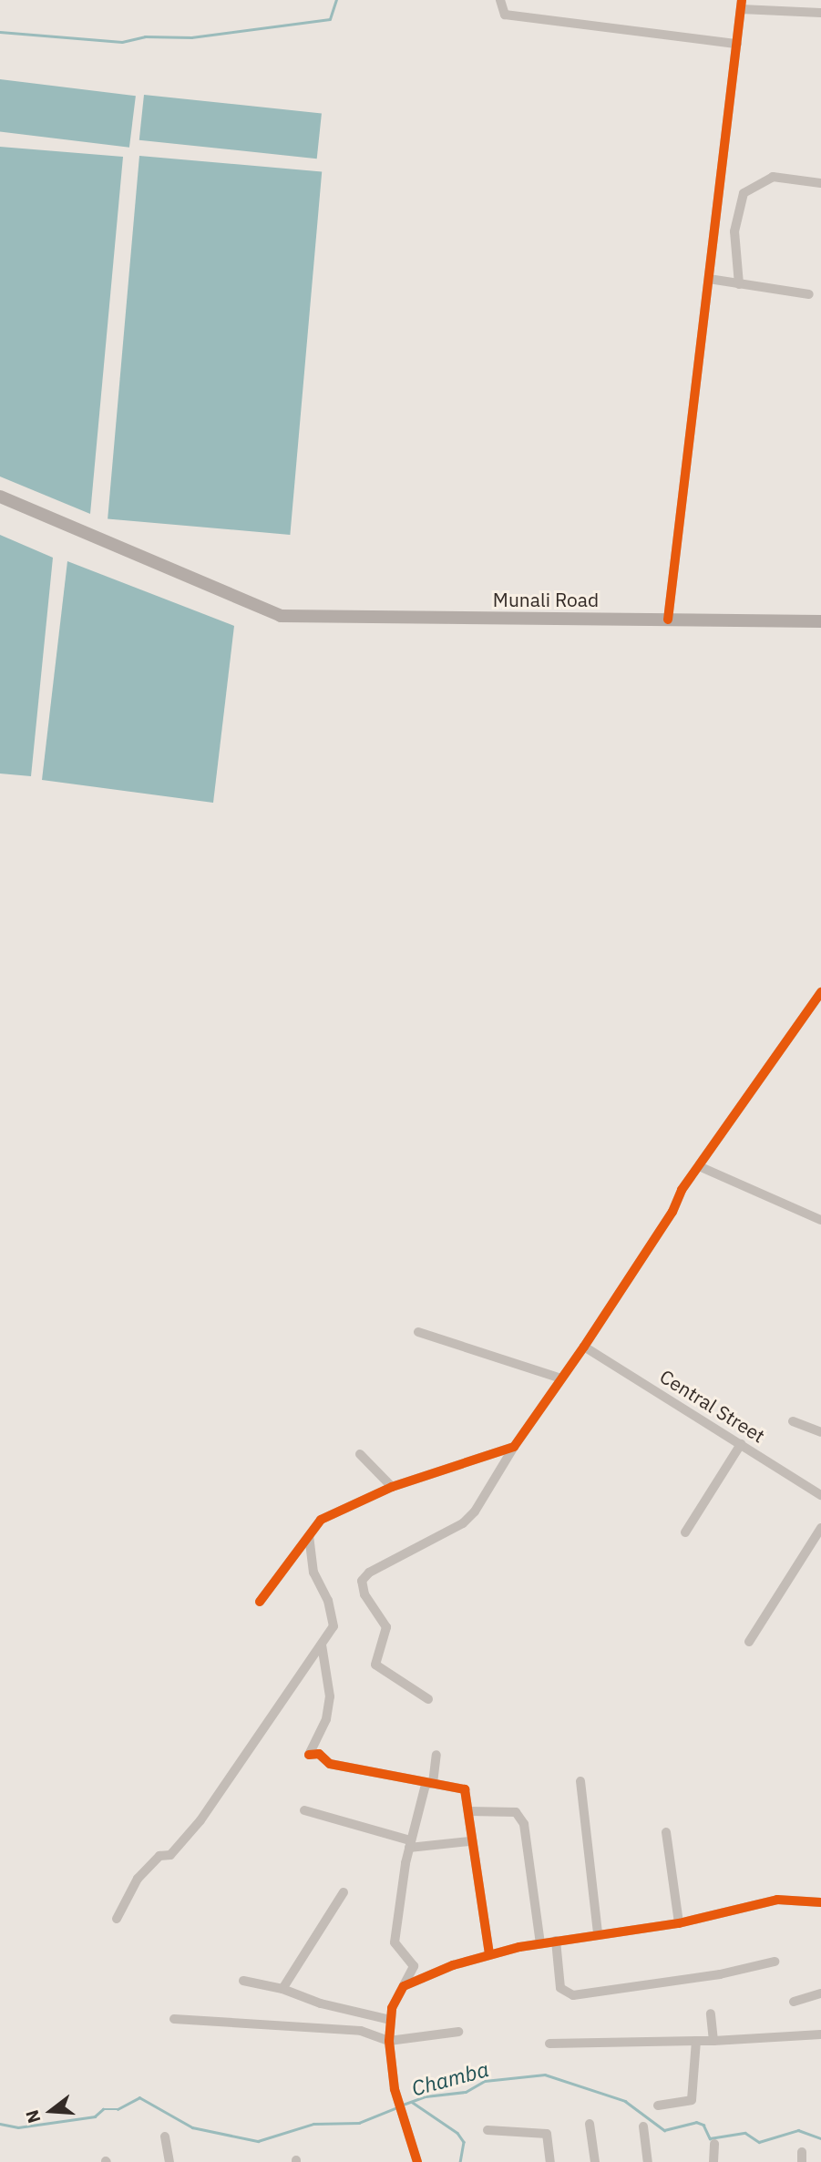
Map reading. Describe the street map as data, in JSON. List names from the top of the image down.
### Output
{
  "streets": {
    "main road": ["Munali Road"],
    "street": ["Central Street"]
  },
  "water": ["Chamba"],
  "north": "left"
}
